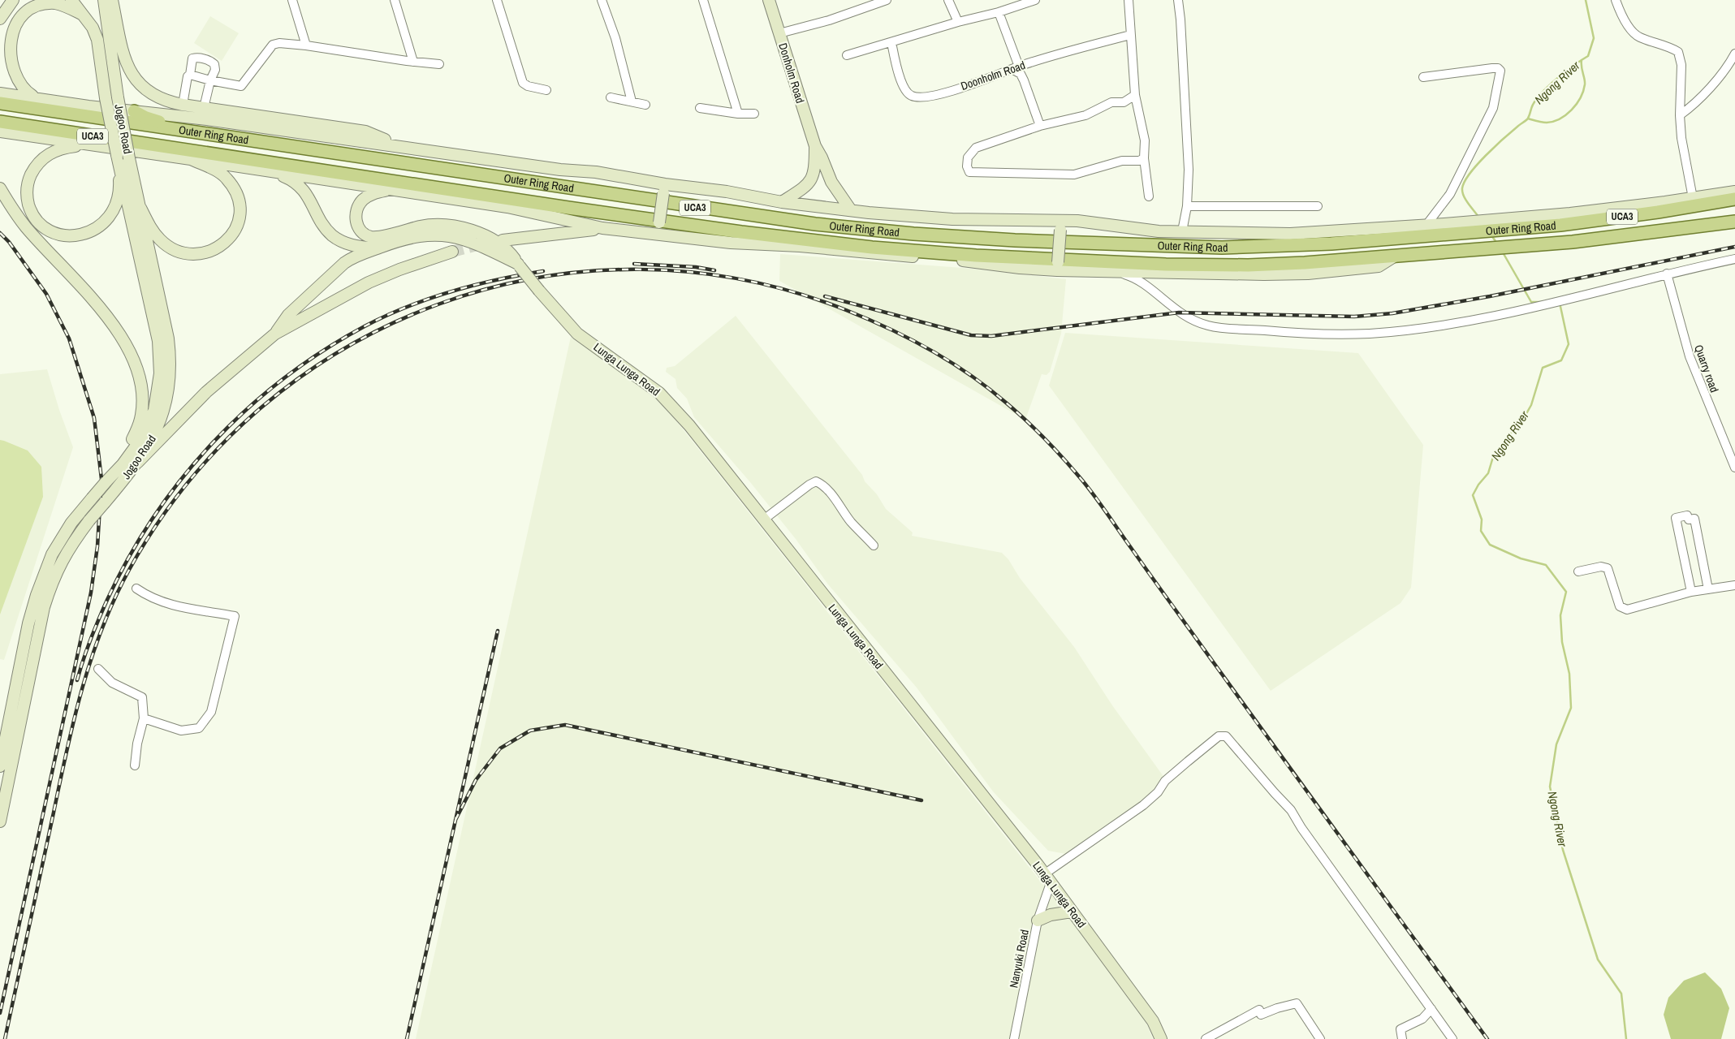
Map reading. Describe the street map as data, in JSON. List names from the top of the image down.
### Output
{
  "streets": {
    "main road": [
      "Donholm Road",
      "Jogoo Road",
      "Outer Ring Road",
      "UCA3",
      "Lunga Lunga Road"
    ],
    "street": ["Doonholm Road", "Quarry road", "Nanyuki Road"]
  },
  "crossings": [
    ["Outer Ring Road", "UCA3"],
    ["Outer Ring Road", "Lunga Lunga Road"],
    ["Lunga Lunga Road", "Nanyuki Road"]
  ],
  "water": ["Ngong River"]
}
